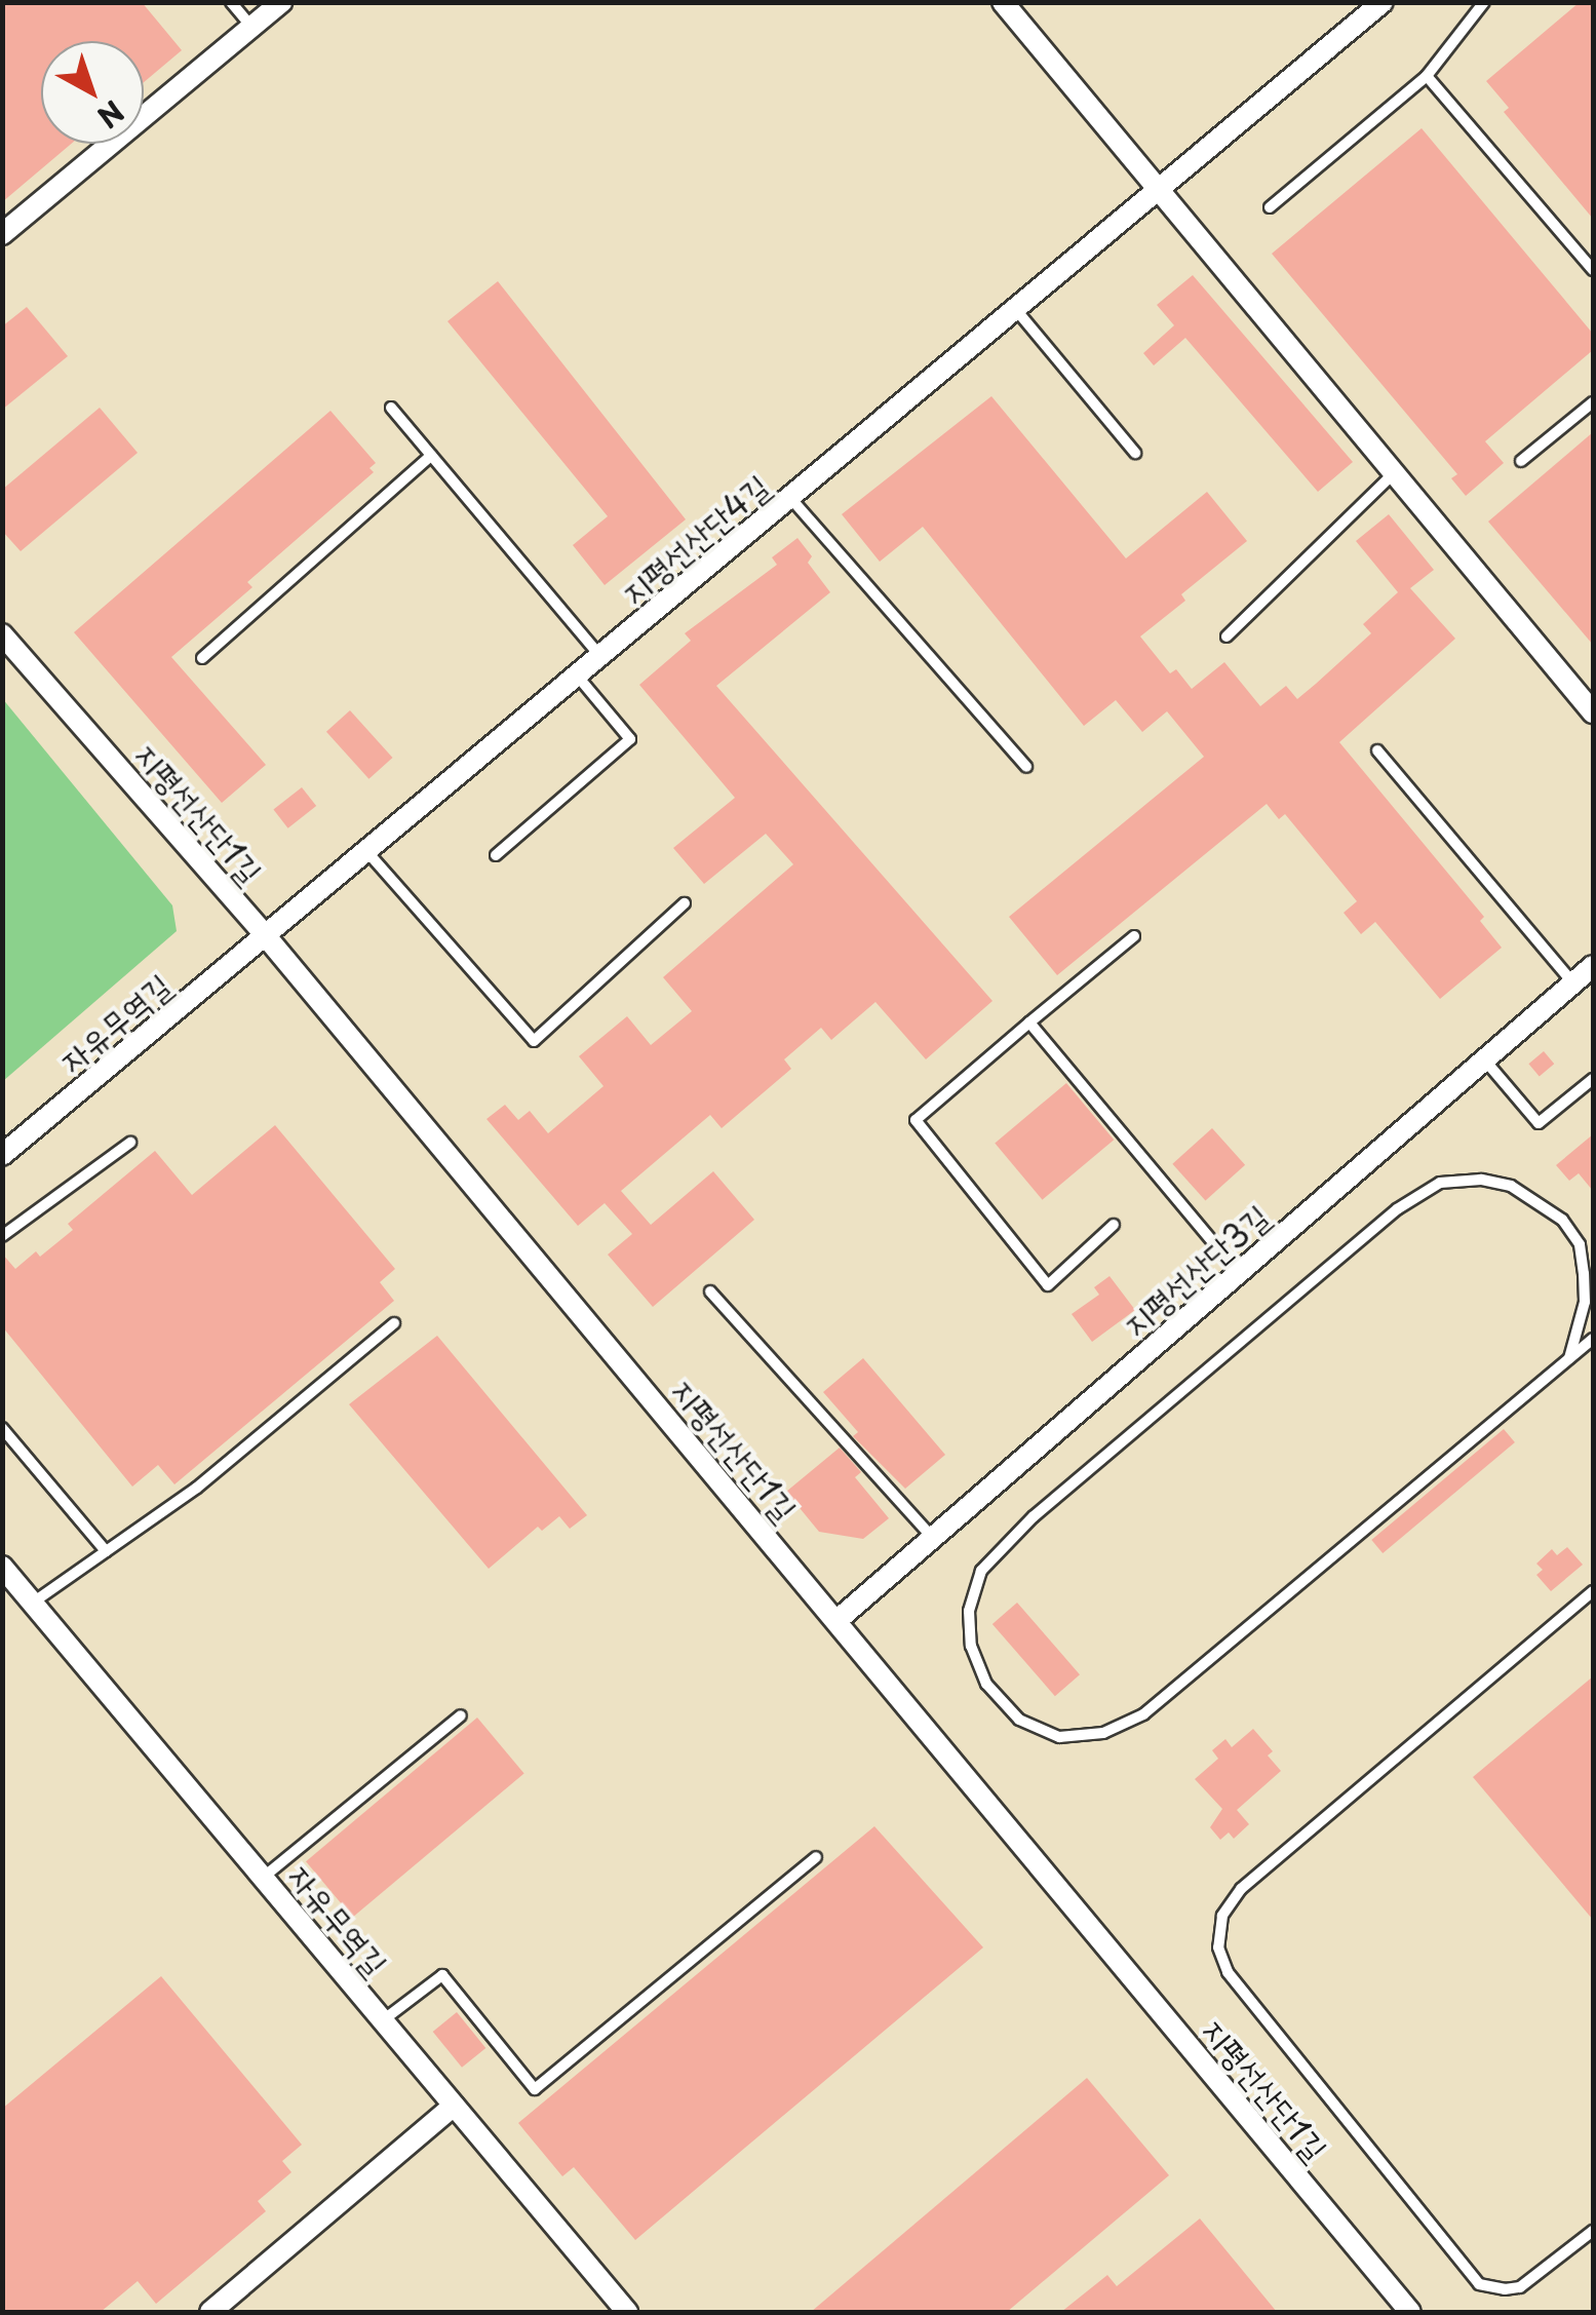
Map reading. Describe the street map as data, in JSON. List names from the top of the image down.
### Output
{
  "streets": {
    "street": [
      "지평선산단4길",
      "지평선산단1길",
      "자유무역길",
      "지평선산단3길"
    ]
  },
  "crossings": [
    ["지평선산단4길", "지평선산단1길"],
    ["지평선산단4길", "자유무역길"],
    ["지평선산단1길", "자유무역길"],
    ["지평선산단1길", "지평선산단3길"]
  ],
  "north": "bottom right"
}
